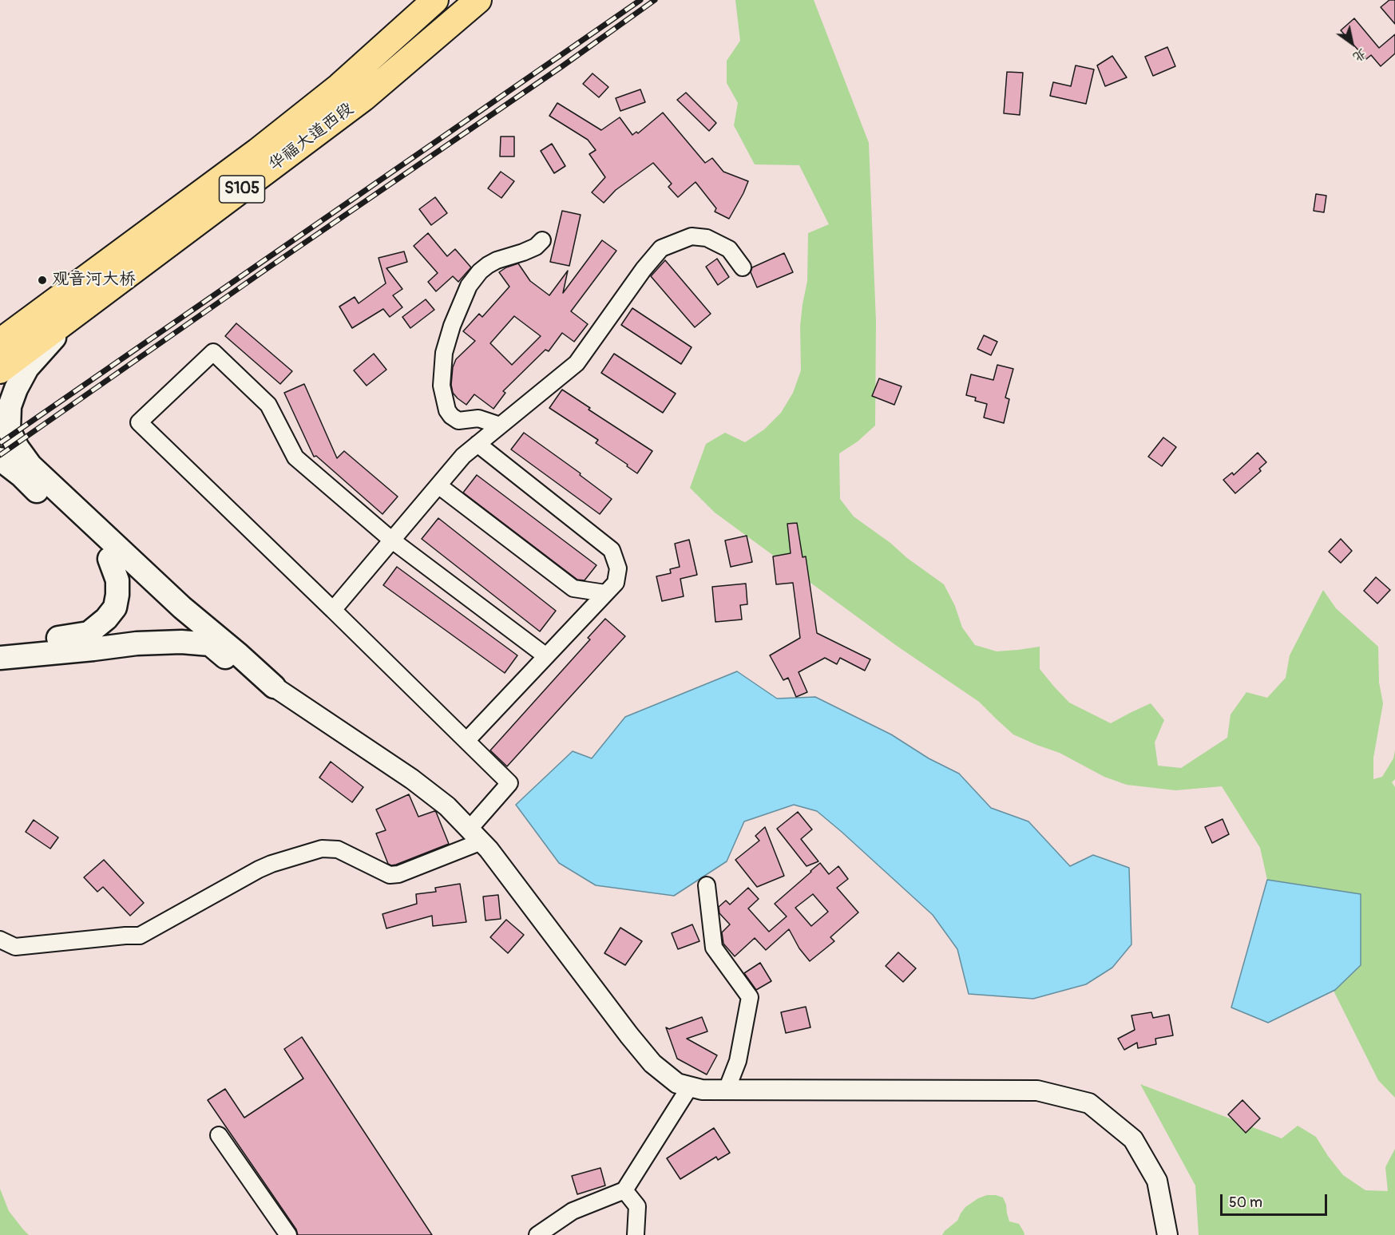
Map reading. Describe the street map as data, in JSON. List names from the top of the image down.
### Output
{
  "streets": {
    "main road": ["华福大道西段", "S105"]
  },
  "places": ["观音河大桥"],
  "scale_bar": "50 m",
  "north": "bottom right"
}
